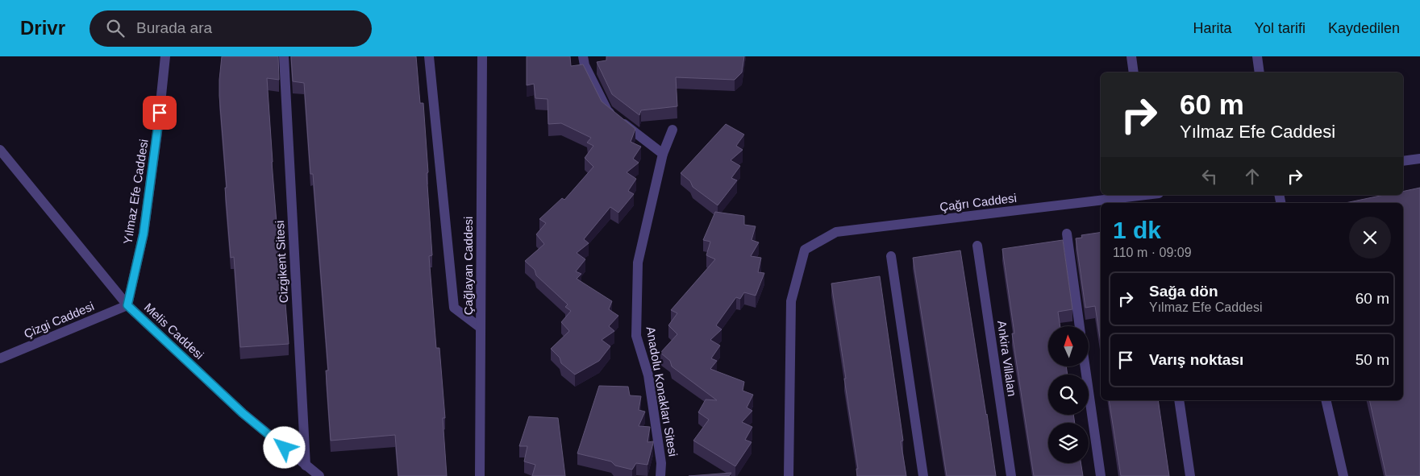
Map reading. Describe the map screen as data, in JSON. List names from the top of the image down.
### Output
{
  "streets": {
    "street": [
      "Yılmaz Efe Caddesi",
      "Çağrı Caddesi",
      "Cizgikent Sitesi",
      "Çağlayan Caddesi",
      "Çizgi Caddesi",
      "Melis Caddesi",
      "Ankira Villalan",
      "Anadolu Konakları Sitesi"
    ]
  },
  "crossings": [
    ["Yılmaz Efe Caddesi", "Çizgi Caddesi"],
    ["Yılmaz Efe Caddesi", "Melis Caddesi"],
    ["Cizgikent Sitesi", "Melis Caddesi"],
    ["Çizgi Caddesi", "Melis Caddesi"]
  ],
  "north": "top",
  "page": {
    "header": "Drivr",
    "search": "Burada ara",
    "nav": ["Harita", "Yol tarifi", "Kaydedilen"],
    "turn": ["60 m", "Yılmaz Efe Caddesi"],
    "heading": ["1 dk", "110 m · 09:09"],
    "list": [
      {
        "name": "Sağa dön",
        "note": "Yılmaz Efe Caddesi",
        "value": "60 m"
      },
      {
        "name": "Varış noktası",
        "value": "50 m"
      }
    ]
  }
}
